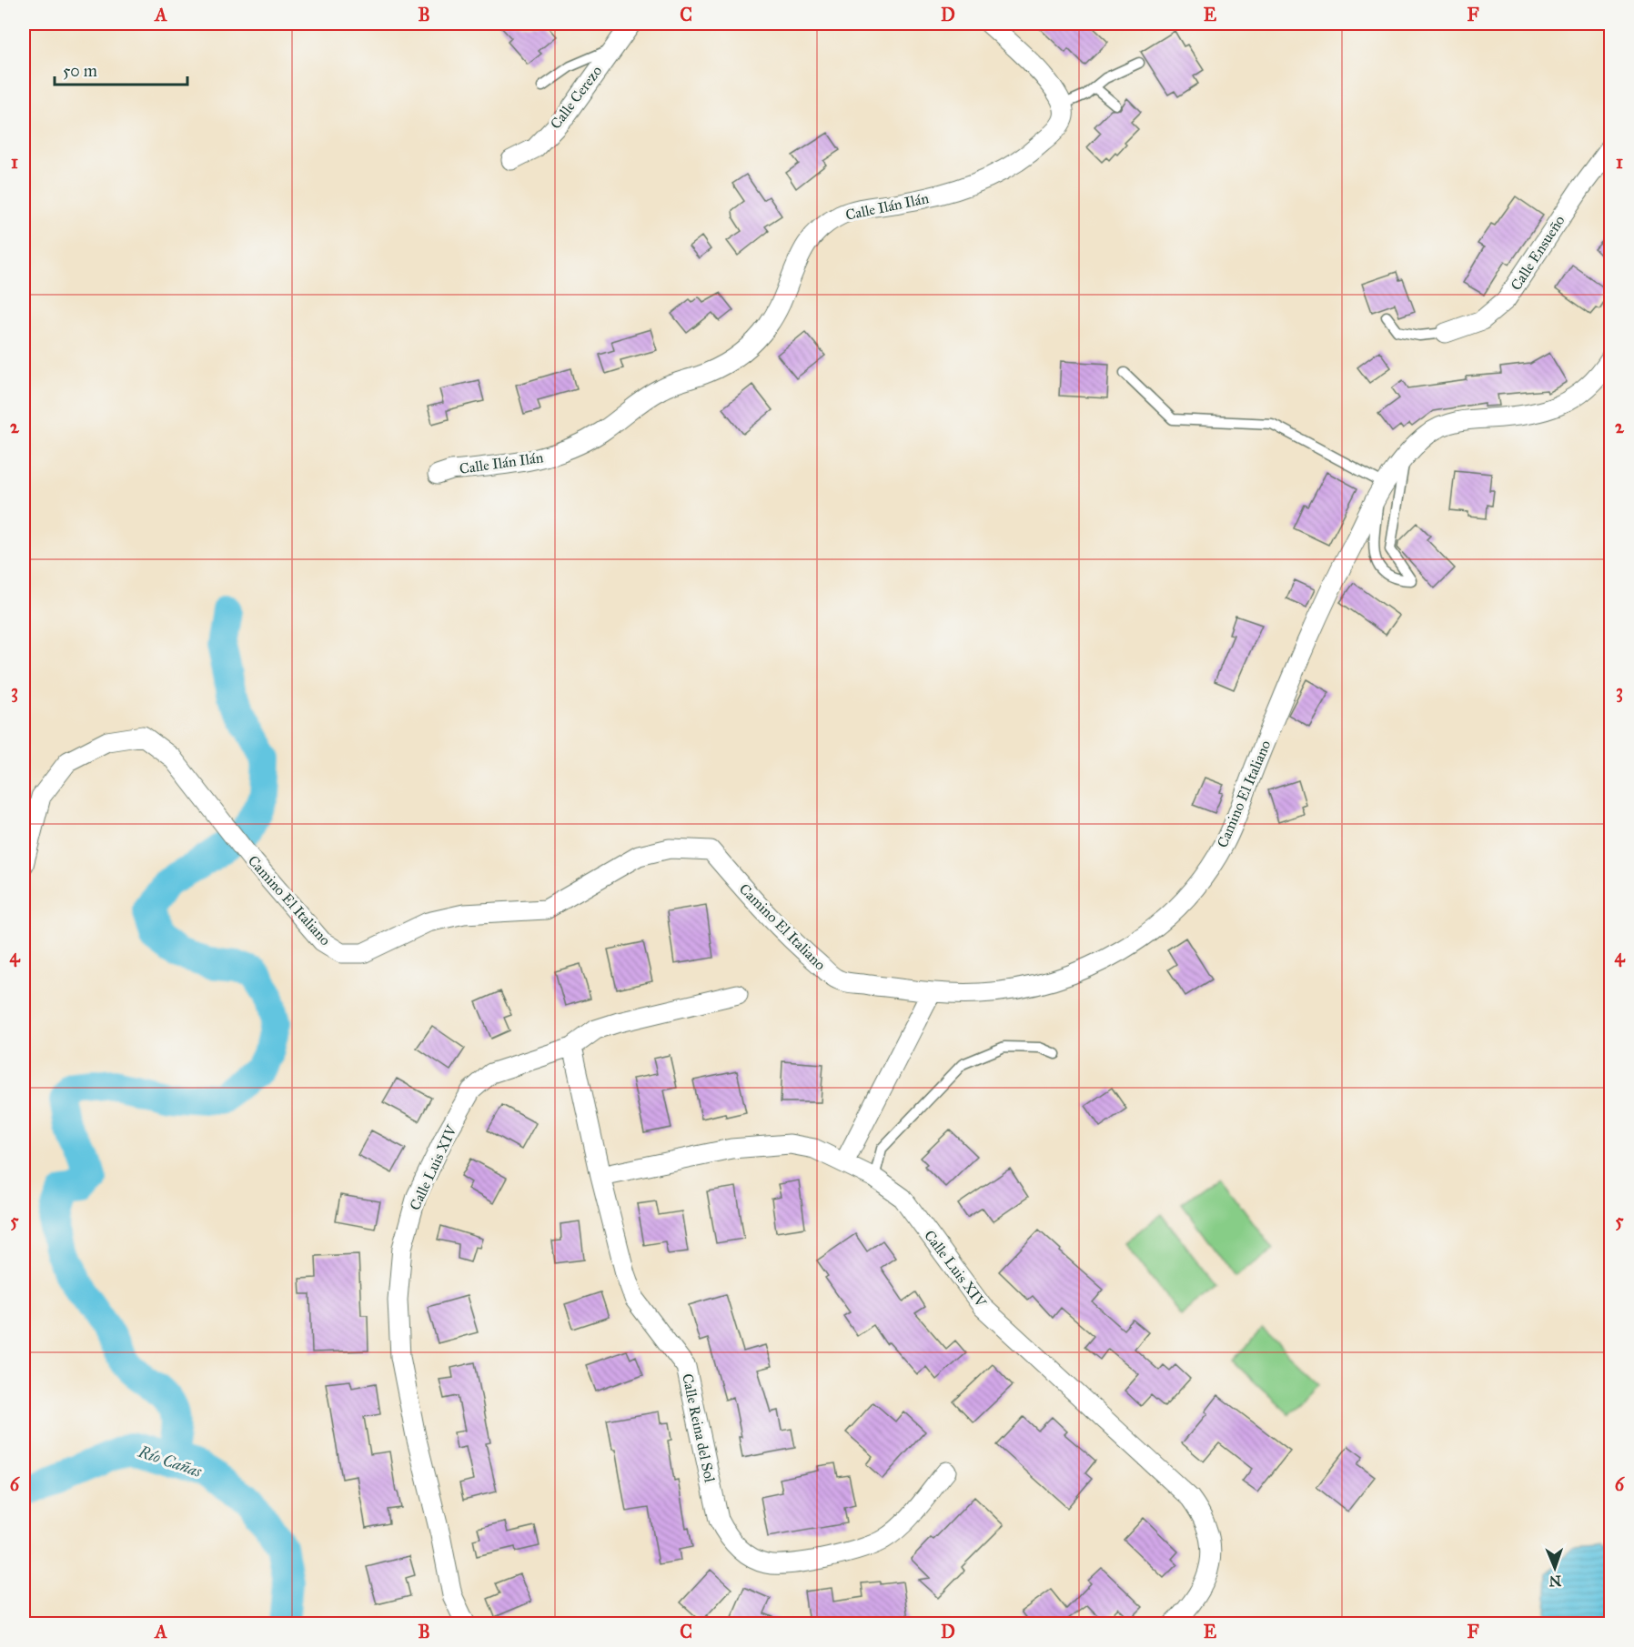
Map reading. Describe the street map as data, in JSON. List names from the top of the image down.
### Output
{
  "streets": {
    "street": [
      "Calle Cerezo",
      "Calle Ilán Ilán",
      "Calle Ensueño",
      "Camino El Italiano",
      "Calle Luis XIV",
      "Calle Reina del Sol"
    ]
  },
  "crossings": [
    ["Calle Luis XIV", "Calle Reina del Sol"]
  ],
  "water": ["Río Cañas"],
  "scale_bar": "50 m",
  "north": "bottom",
  "grid": {
    "columns": [
      "A",
      "B",
      "C",
      "D",
      "E",
      "F"
    ],
    "rows": [
      "1",
      "2",
      "3",
      "4",
      "5",
      "6"
    ]
  }
}
